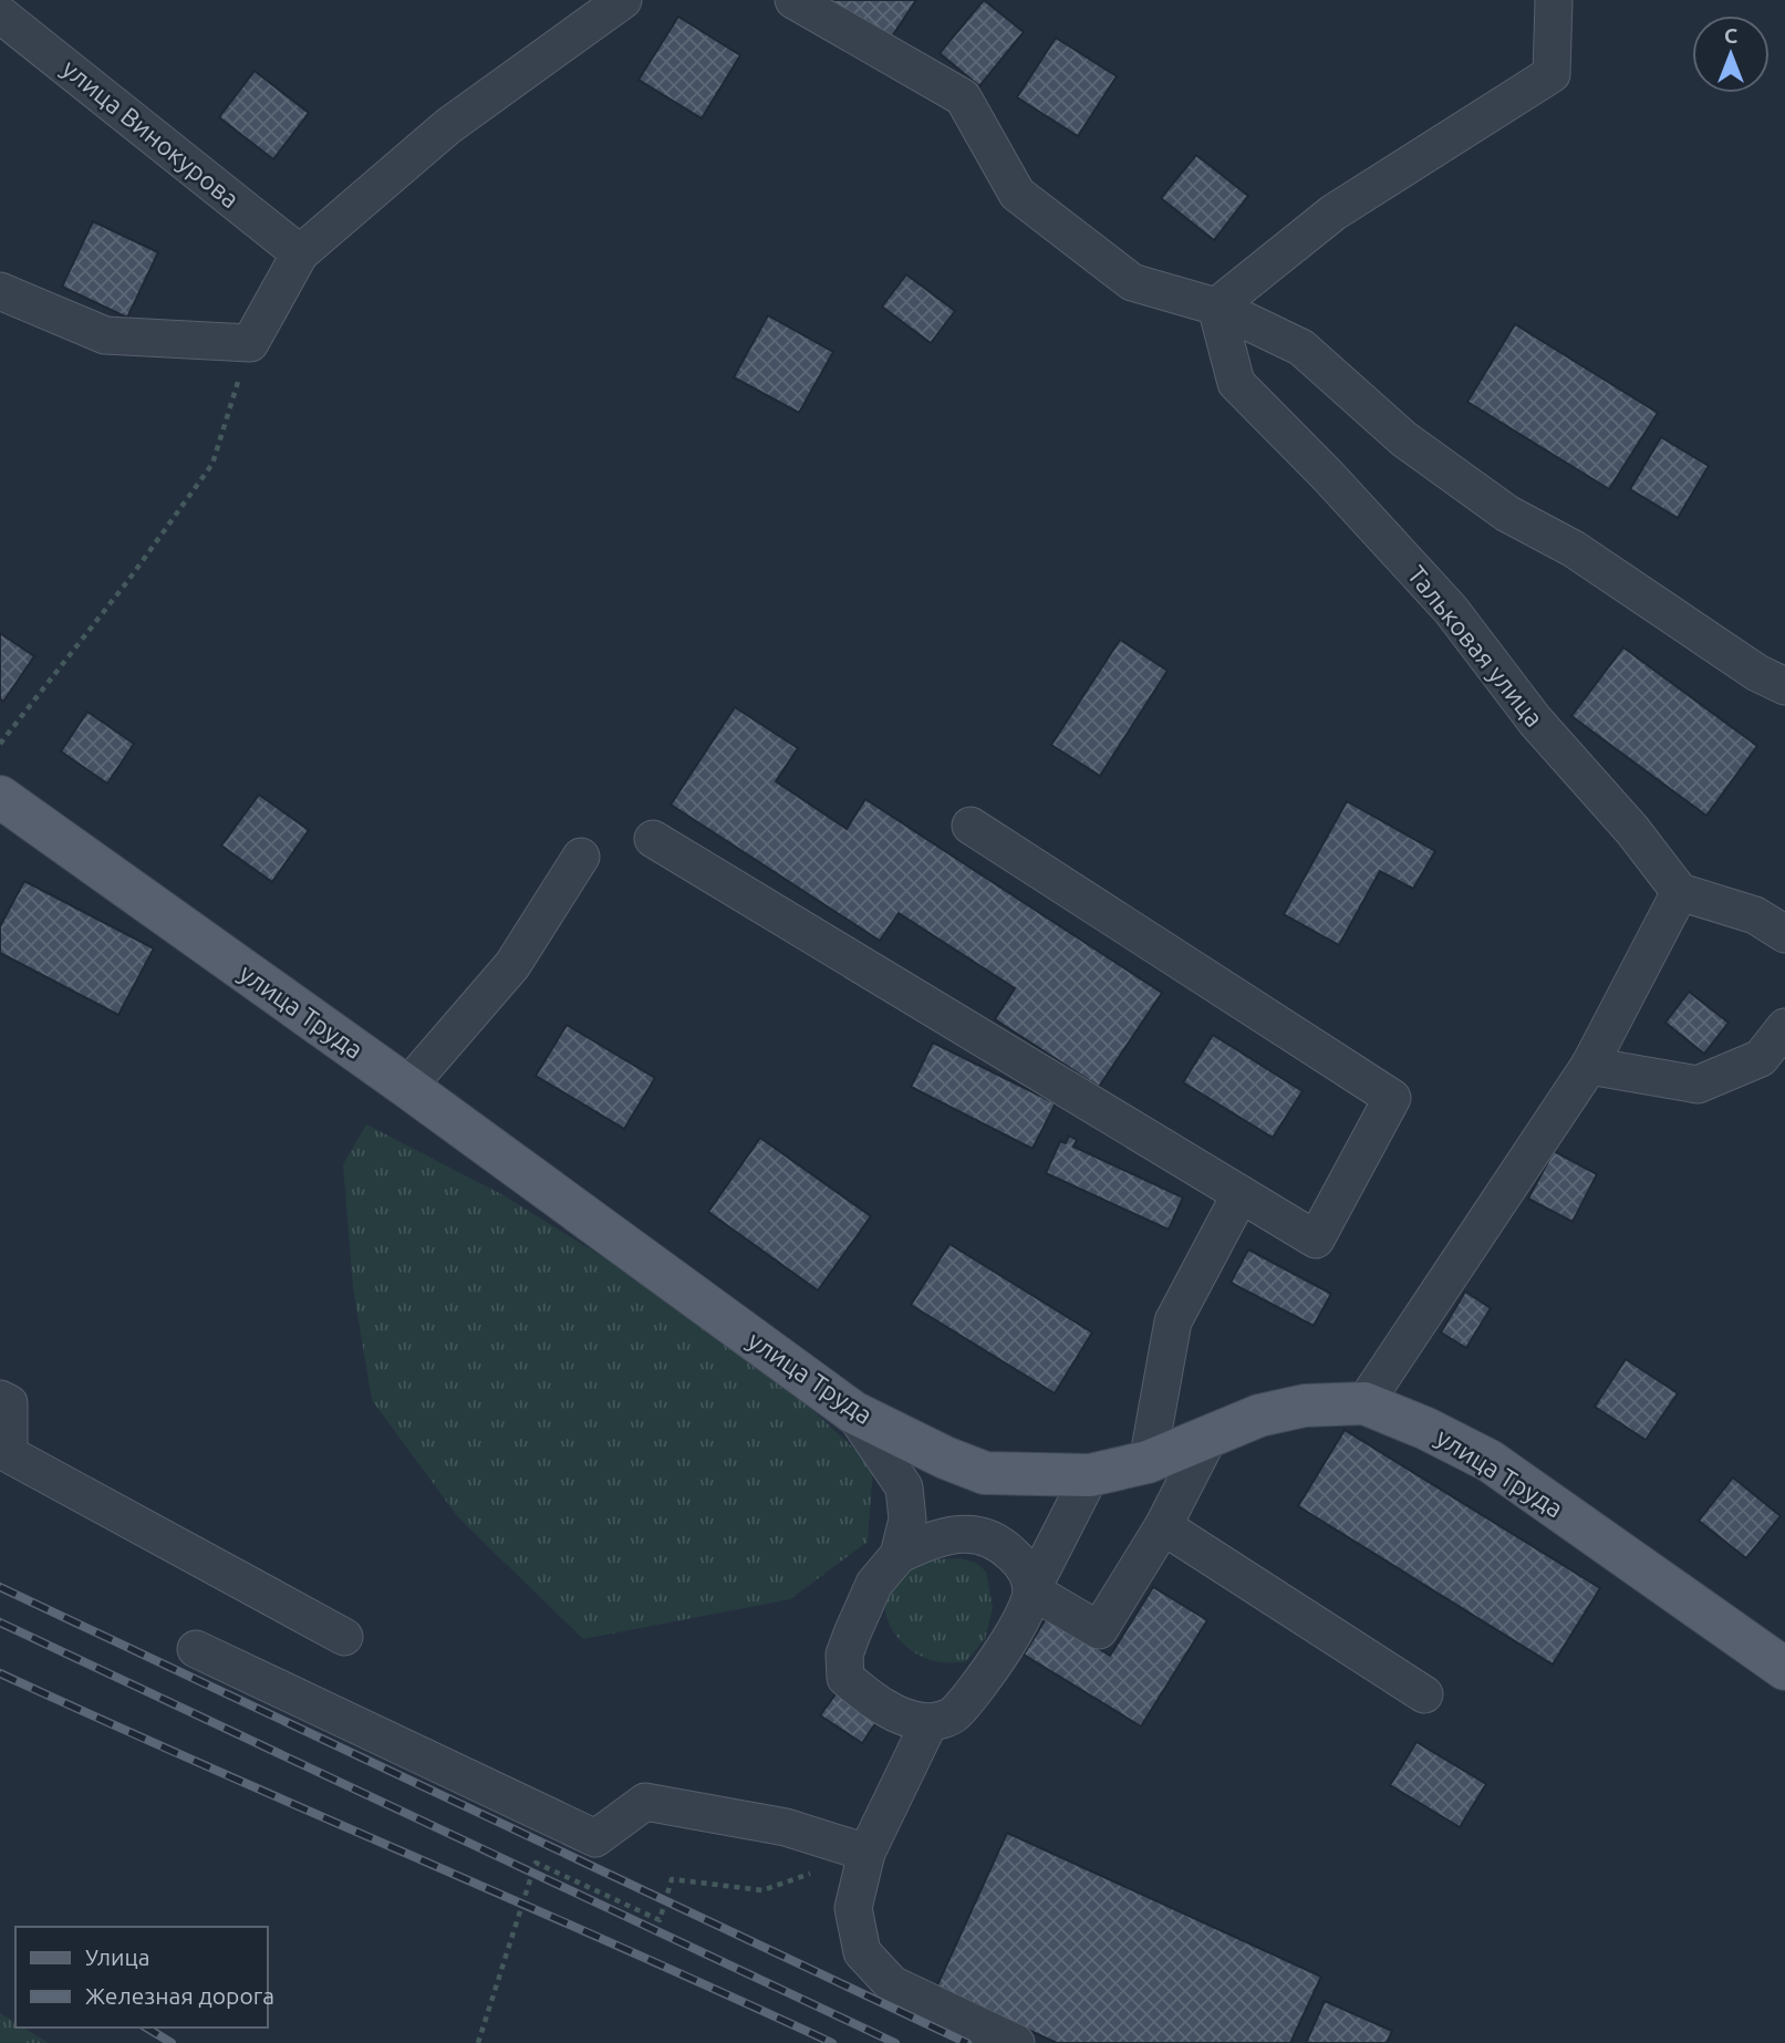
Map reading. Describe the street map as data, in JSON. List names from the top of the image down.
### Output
{
  "streets": {
    "main road": ["улица Труда"],
    "street": ["улица Винокурова", "Тальковая улица"]
  },
  "legend": ["Улица", "Железная дорога"],
  "north": "top"
}
